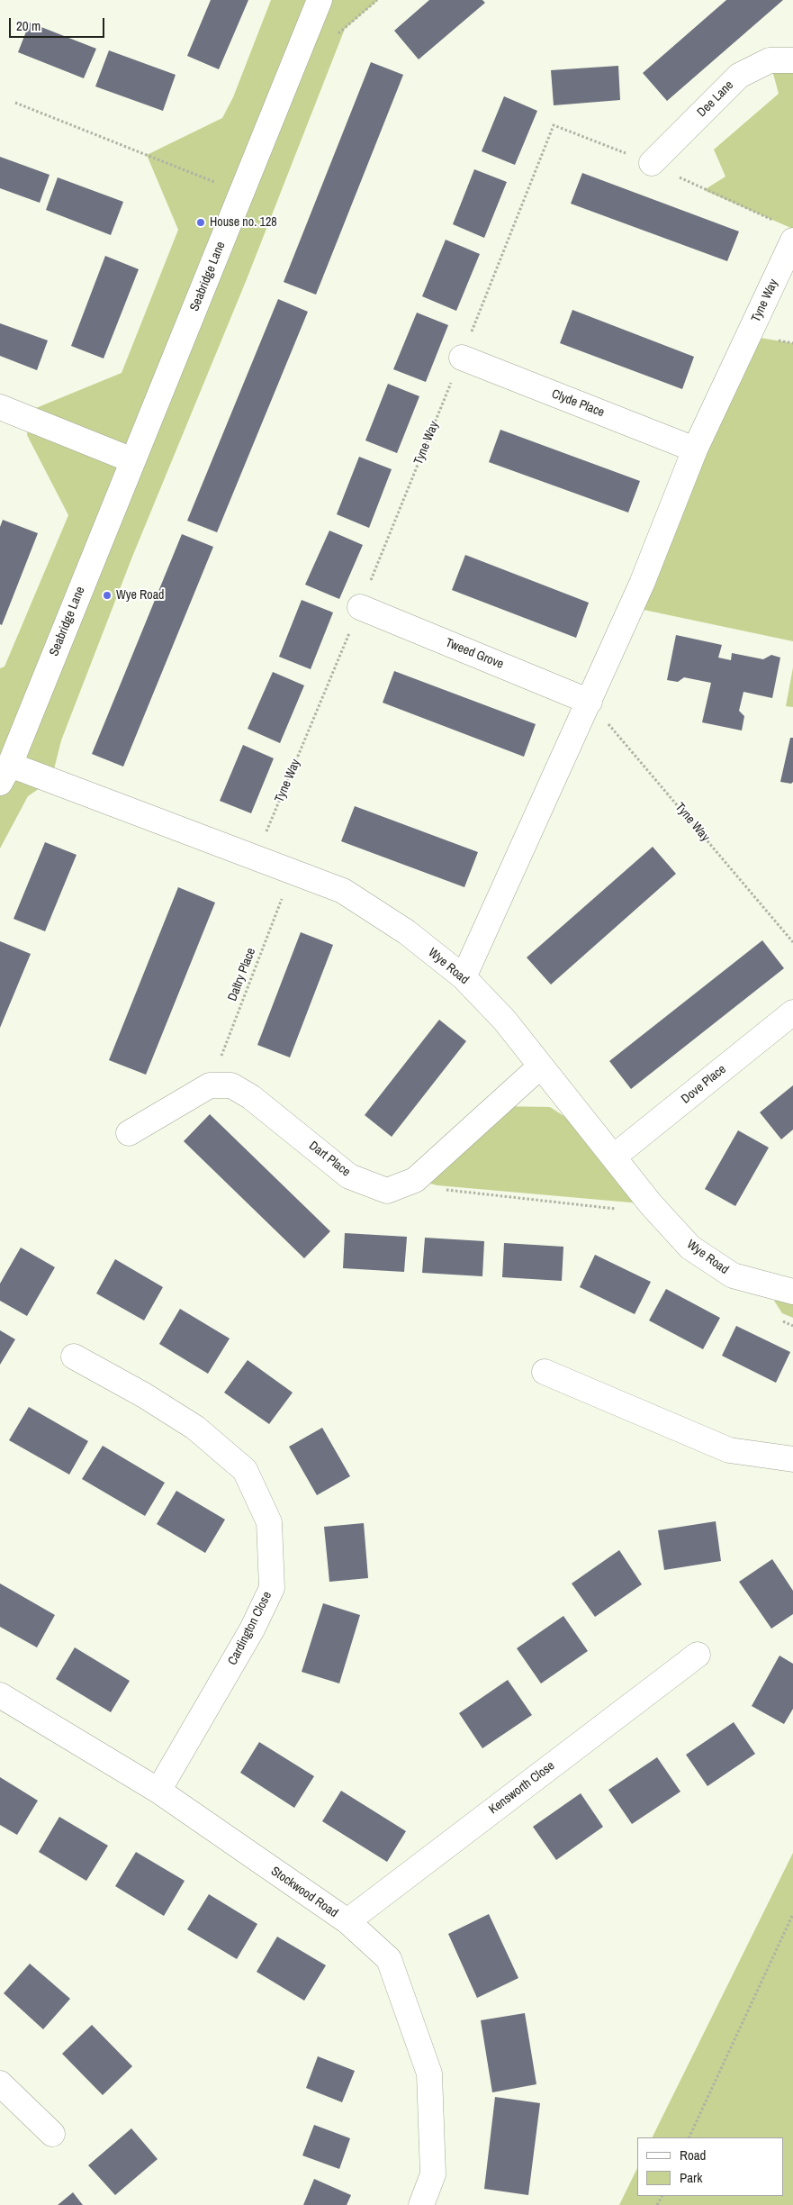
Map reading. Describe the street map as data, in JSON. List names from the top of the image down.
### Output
{
  "streets": {
    "street": [
      "Dee Lane",
      "Seabridge Lane",
      "Tyne Way",
      "Clyde Place",
      "Tweed Grove",
      "Wye Road",
      "Dove Place",
      "Dart Place",
      "Cardington Close",
      "Kensworth Close",
      "Stockwood Road"
    ],
    "path": ["Daltry Place"]
  },
  "crossings": [
    ["Dee Lane", "Tyne Way"],
    ["Seabridge Lane", "Wye Road"],
    ["Tyne Way", "Clyde Place"],
    ["Tyne Way", "Tweed Grove"],
    ["Tyne Way", "Wye Road"],
    ["Wye Road", "Daltry Place"],
    ["Wye Road", "Dove Place"],
    ["Wye Road", "Dart Place"],
    ["Daltry Place", "Dart Place"],
    ["Cardington Close", "Stockwood Road"],
    ["Kensworth Close", "Stockwood Road"]
  ],
  "places": ["House no. 128", "Wye Road"],
  "legend": ["Road", "Park"],
  "scale_bar": "20 m"
}
